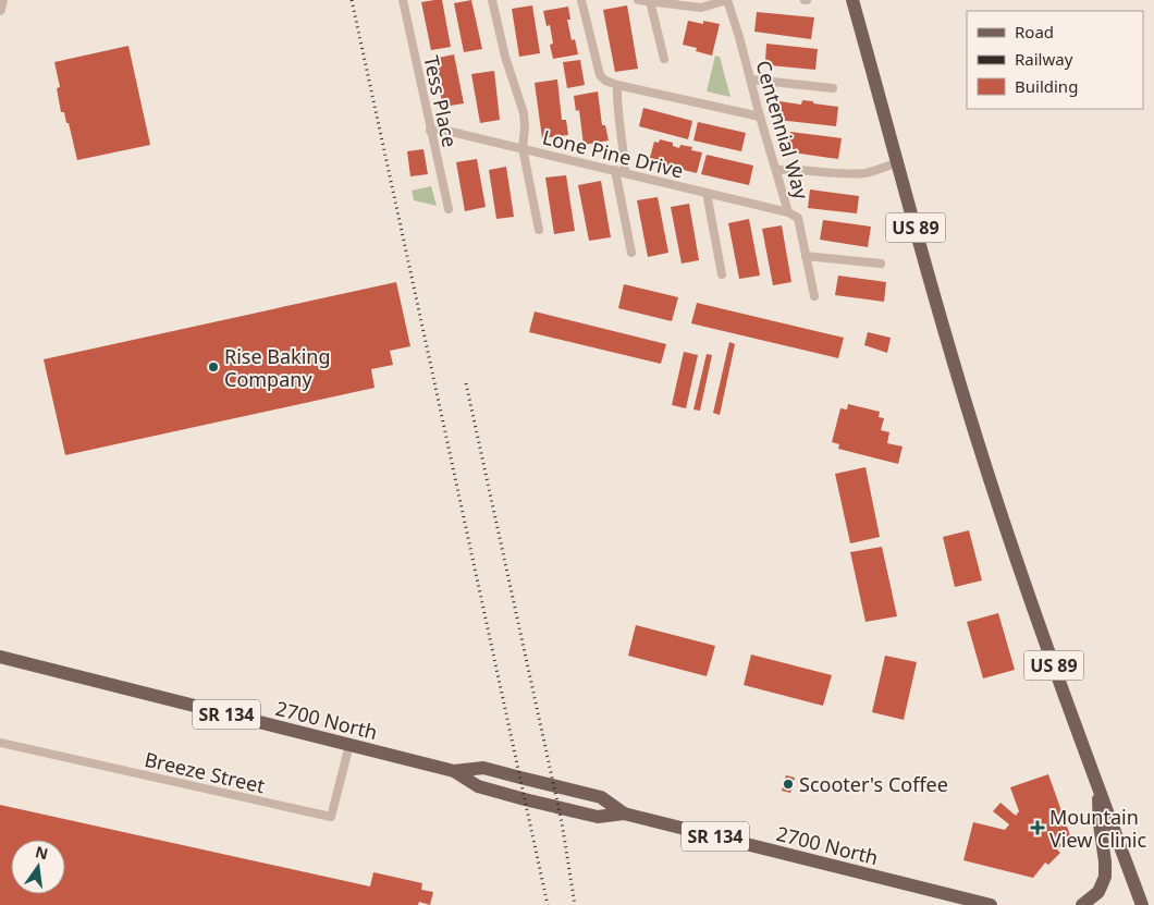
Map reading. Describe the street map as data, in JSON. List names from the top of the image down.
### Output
{
  "streets": {
    "main road": ["US 89", "SR 134", "2700 North"],
    "street": [
      "Tess Place",
      "Centennial Way",
      "Lone Pine Drive",
      "Breeze Street"
    ]
  },
  "crossings": [
    ["Tess Place", "Lone Pine Drive"],
    ["Centennial Way", "Lone Pine Drive"],
    ["2700 North", "Breeze Street"]
  ],
  "places": {
    "other": ["Rise Baking Company", "Scooter's Coffee"],
    "health": ["Mountain View Clinic"]
  },
  "legend": ["Road", "Railway", "Building"],
  "north": "top"
}
